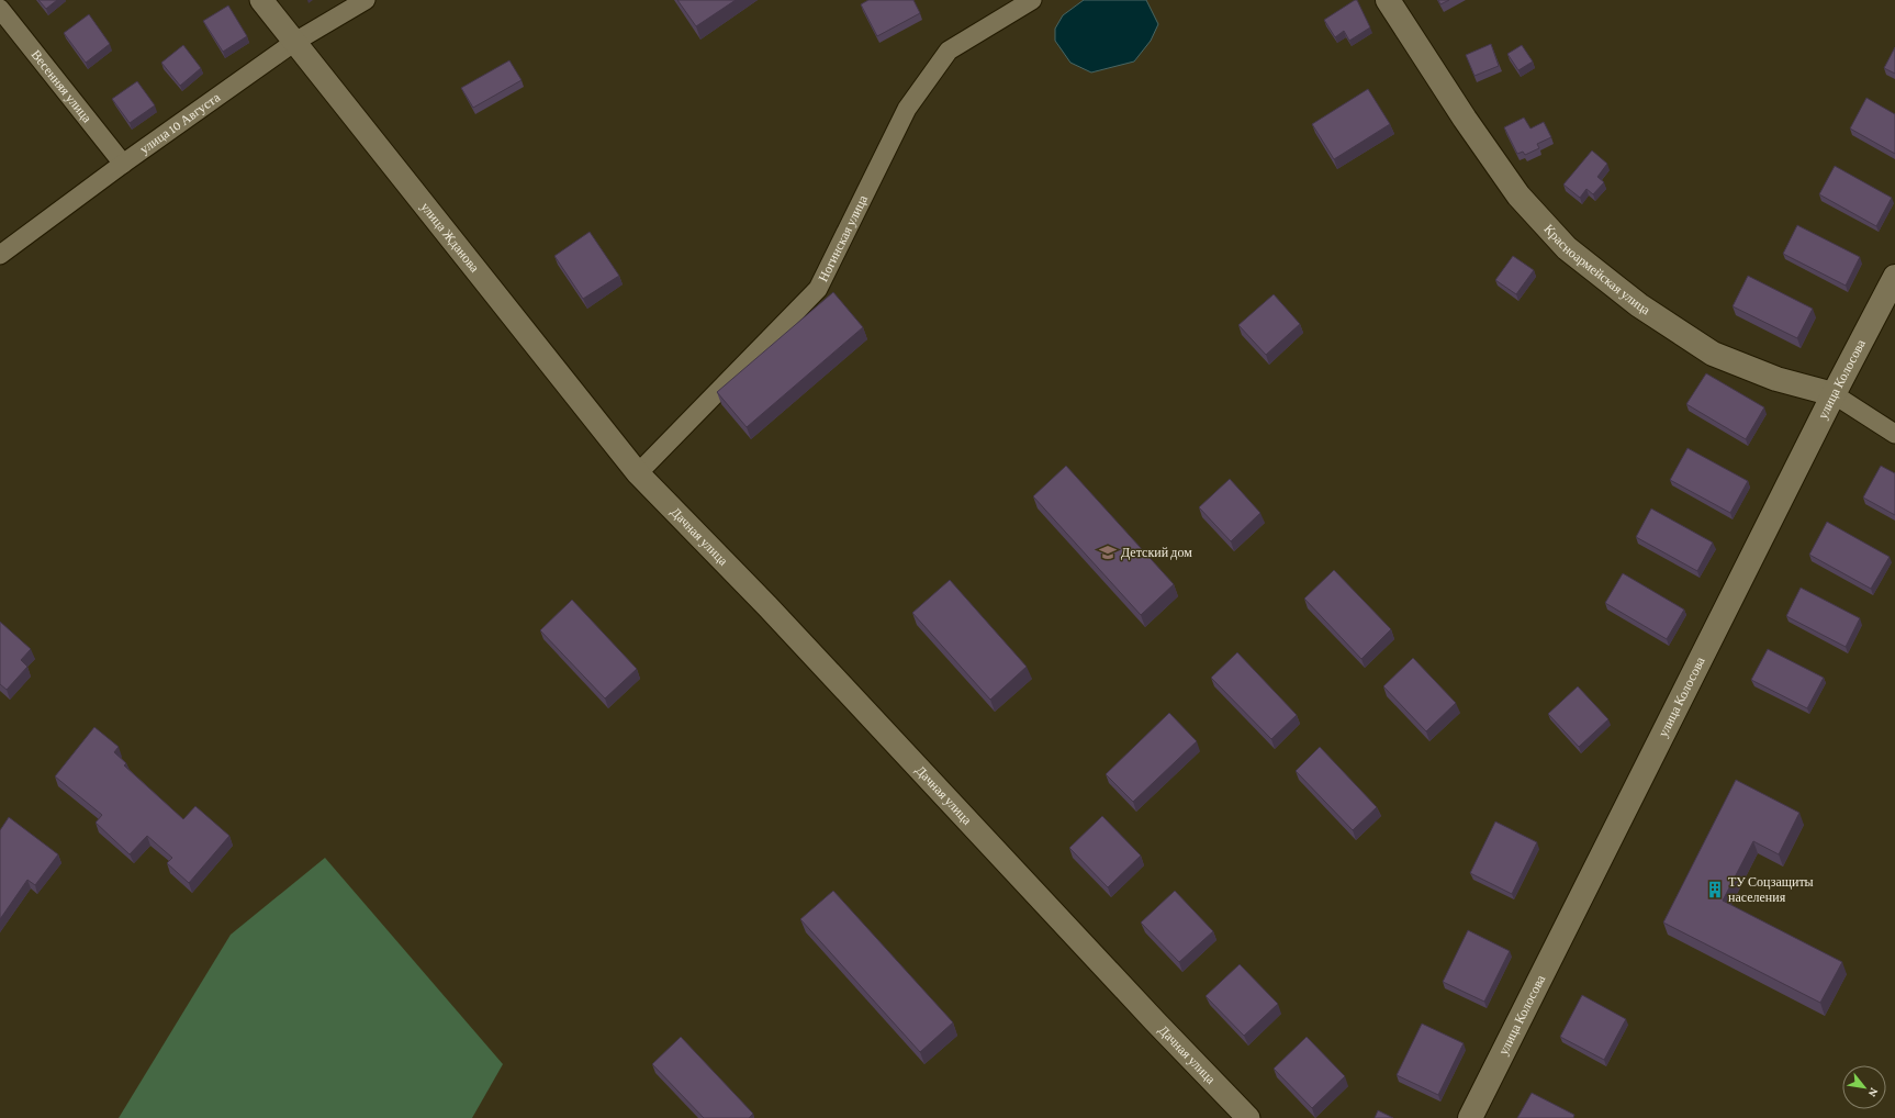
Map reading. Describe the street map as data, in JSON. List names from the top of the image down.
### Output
{
  "streets": {
    "main road": ["Красноармейская улица", "улица Колосова"],
    "street": [
      "Весенняя улица",
      "улица 10 Августа",
      "улица Жданова",
      "Ногинская улица",
      "Дачная улица"
    ]
  },
  "crossings": [
    ["Весенняя улица", "улица 10 Августа"],
    ["улица 10 Августа", "улица Жданова"],
    ["улица Жданова", "Ногинская улица"],
    ["улица Жданова", "Дачная улица"],
    ["Ногинская улица", "Дачная улица"],
    ["Красноармейская улица", "улица Колосова"]
  ],
  "places": {
    "school or university": ["Детский дом"],
    "building": ["ТУ Соцзащиты населения"]
  },
  "north": "bottom right"
}
